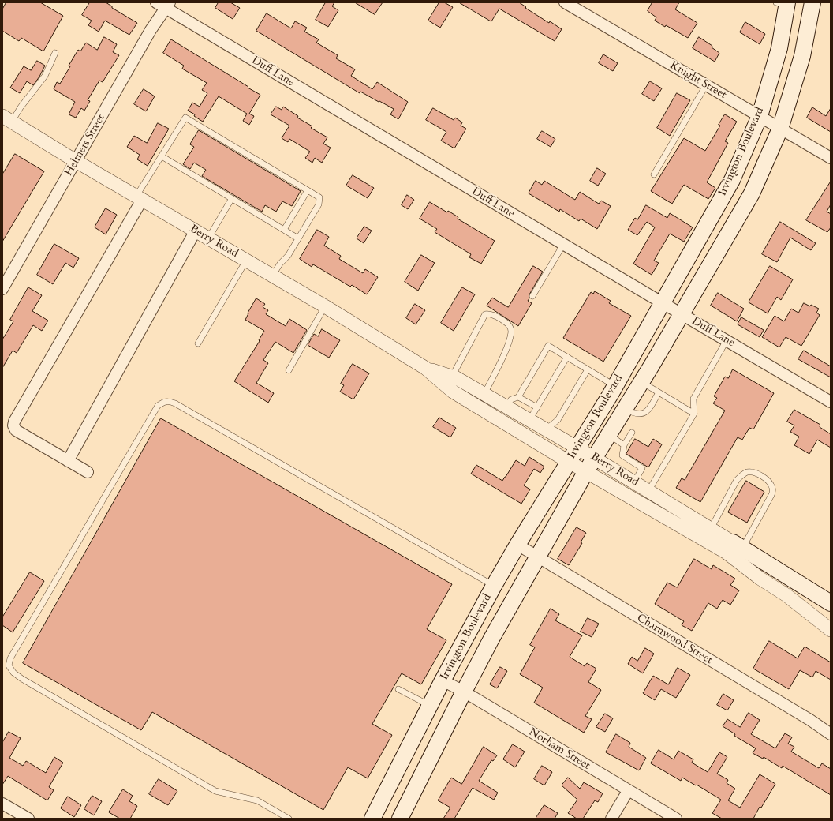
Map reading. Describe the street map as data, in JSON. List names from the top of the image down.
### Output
{
  "streets": {
    "main road": ["Irvington Boulevard"],
    "street": [
      "Duff Lane",
      "Knight Street",
      "Helmers Street",
      "Berry Road",
      "Charnwood Street",
      "Norham Street"
    ]
  },
  "crossings": [
    ["Duff Lane", "Helmers Street"],
    ["Duff Lane", "Irvington Boulevard"],
    ["Knight Street", "Irvington Boulevard"],
    ["Helmers Street", "Berry Road"],
    ["Irvington Boulevard", "Berry Road"],
    ["Irvington Boulevard", "Charnwood Street"],
    ["Irvington Boulevard", "Norham Street"]
  ]
}
